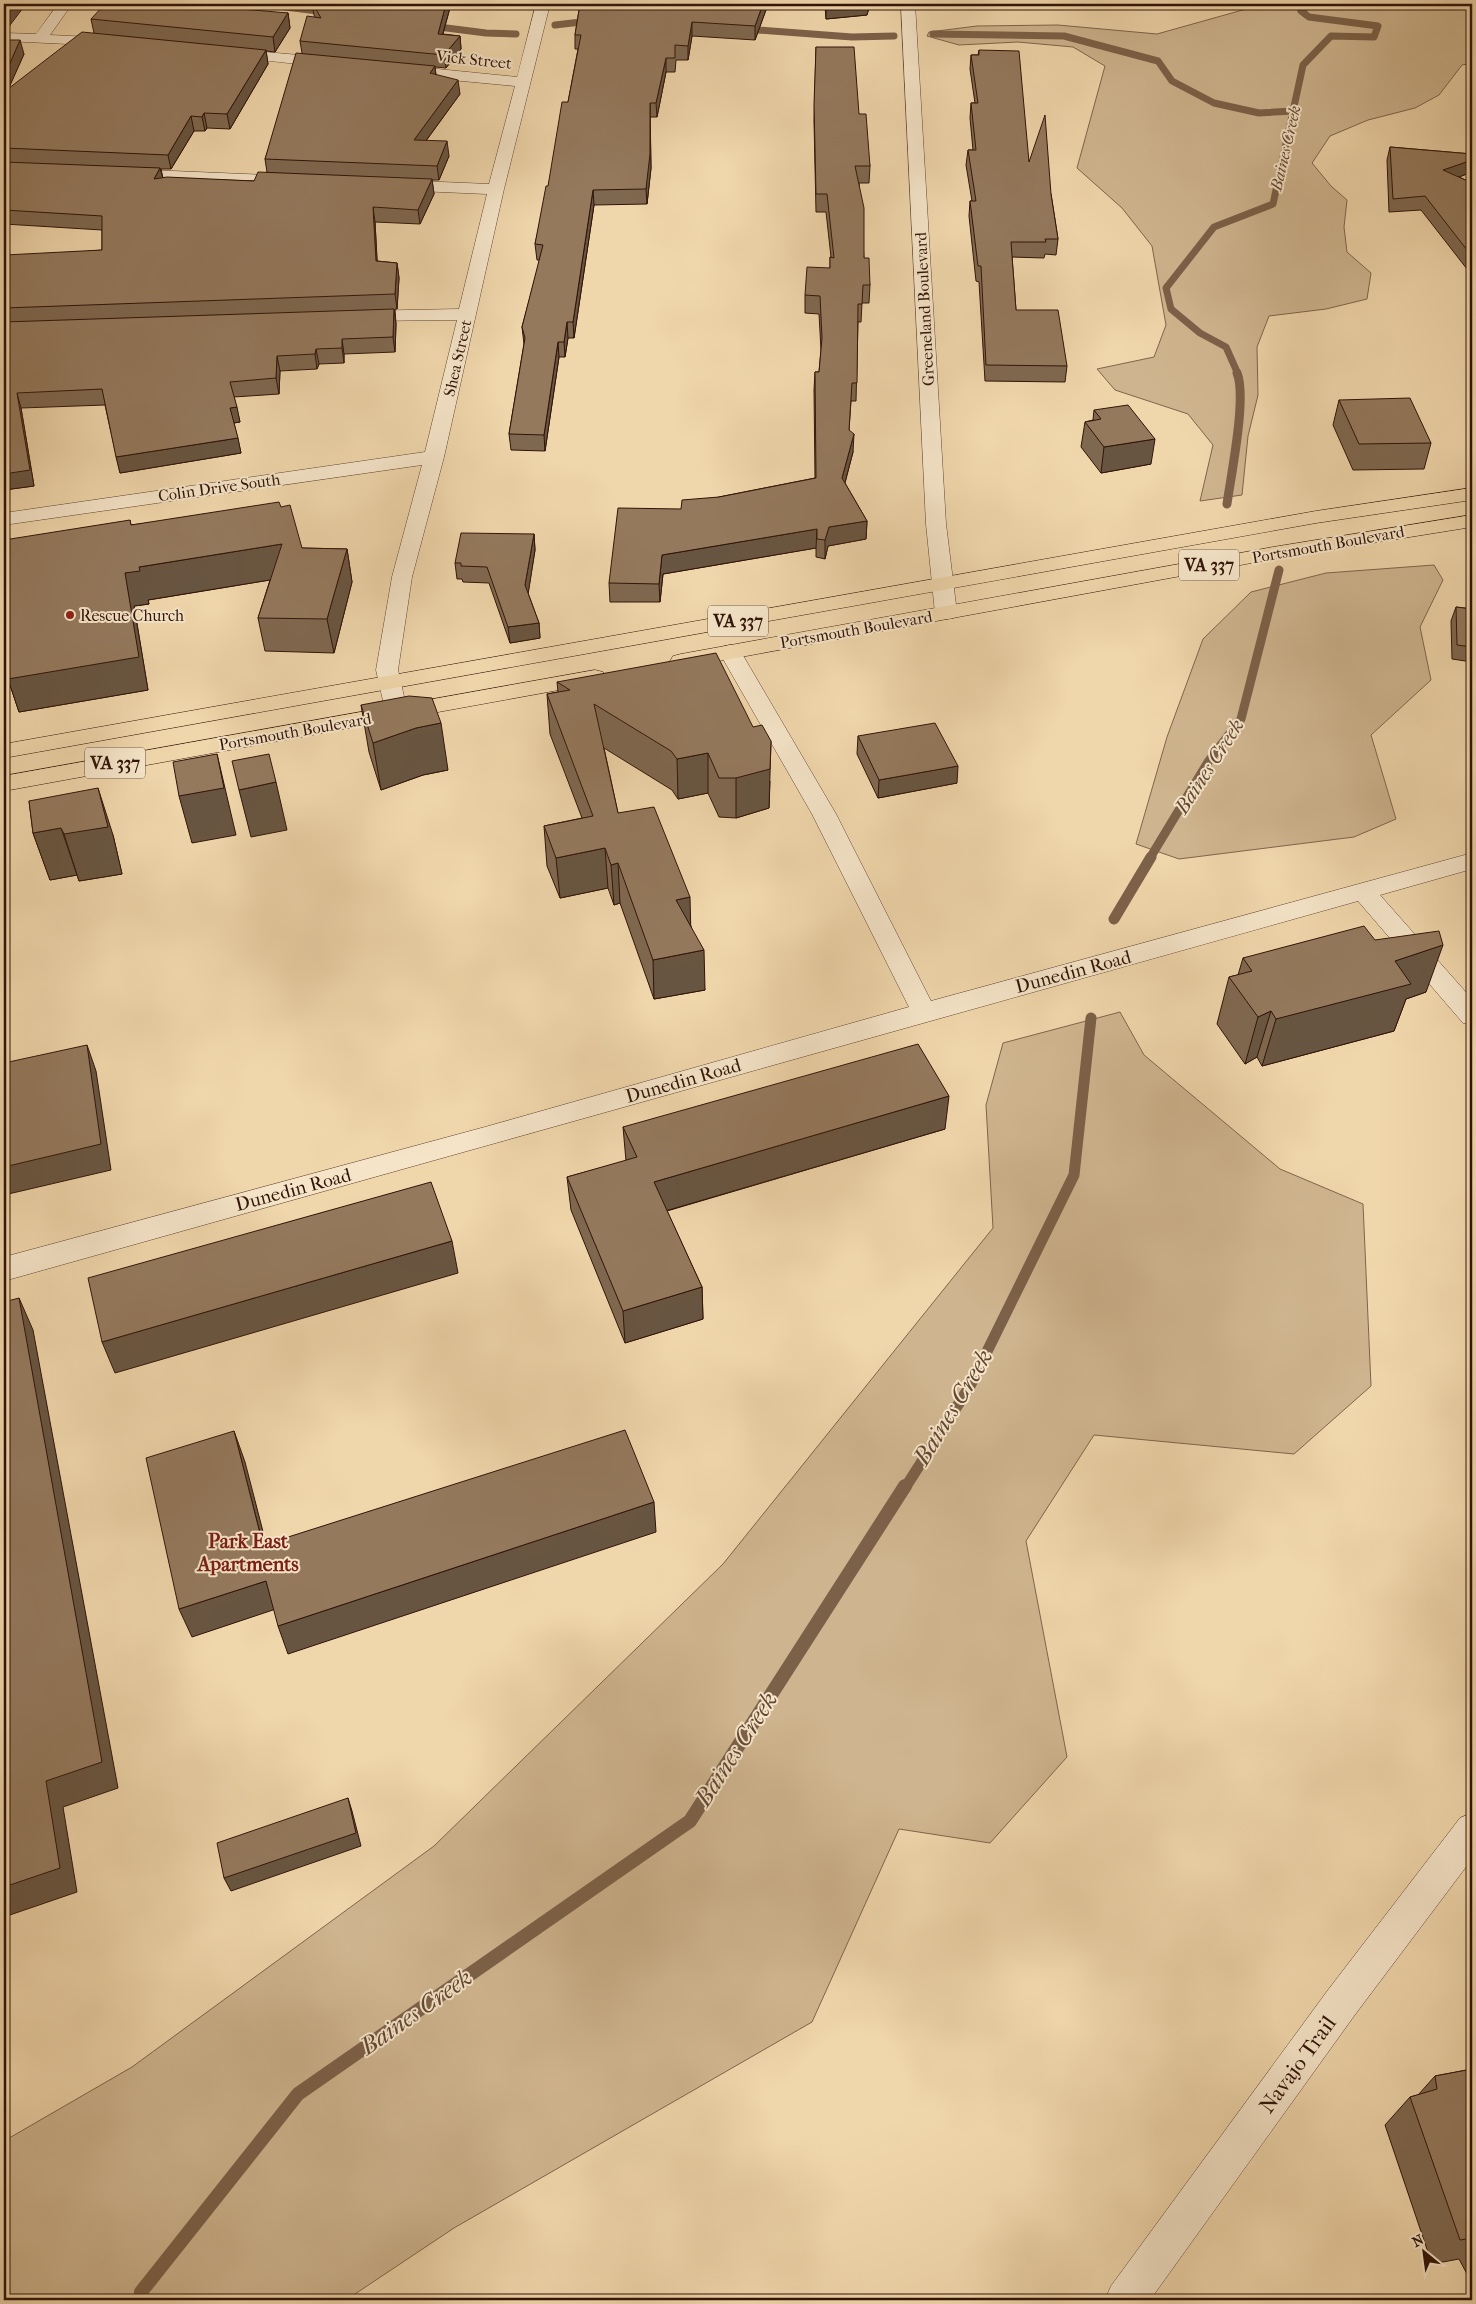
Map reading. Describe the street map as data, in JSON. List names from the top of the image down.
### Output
{
  "streets": {
    "main road": ["Portsmouth Boulevard", "VA 337"],
    "street": [
      "Vick Street",
      "Greeneland Boulevard",
      "Shea Street",
      "Colin Drive South",
      "Dunedin Road",
      "Navajo Trail"
    ]
  },
  "crossings": [
    ["Vick Street", "Shea Street"],
    ["Greeneland Boulevard", "Portsmouth Boulevard"],
    ["Shea Street", "Colin Drive South"],
    ["Shea Street", "Portsmouth Boulevard"]
  ],
  "districts": ["Park East Apartments"],
  "water": ["Baines Creek"],
  "places": ["Rescue Church"],
  "north": "top left"
}
